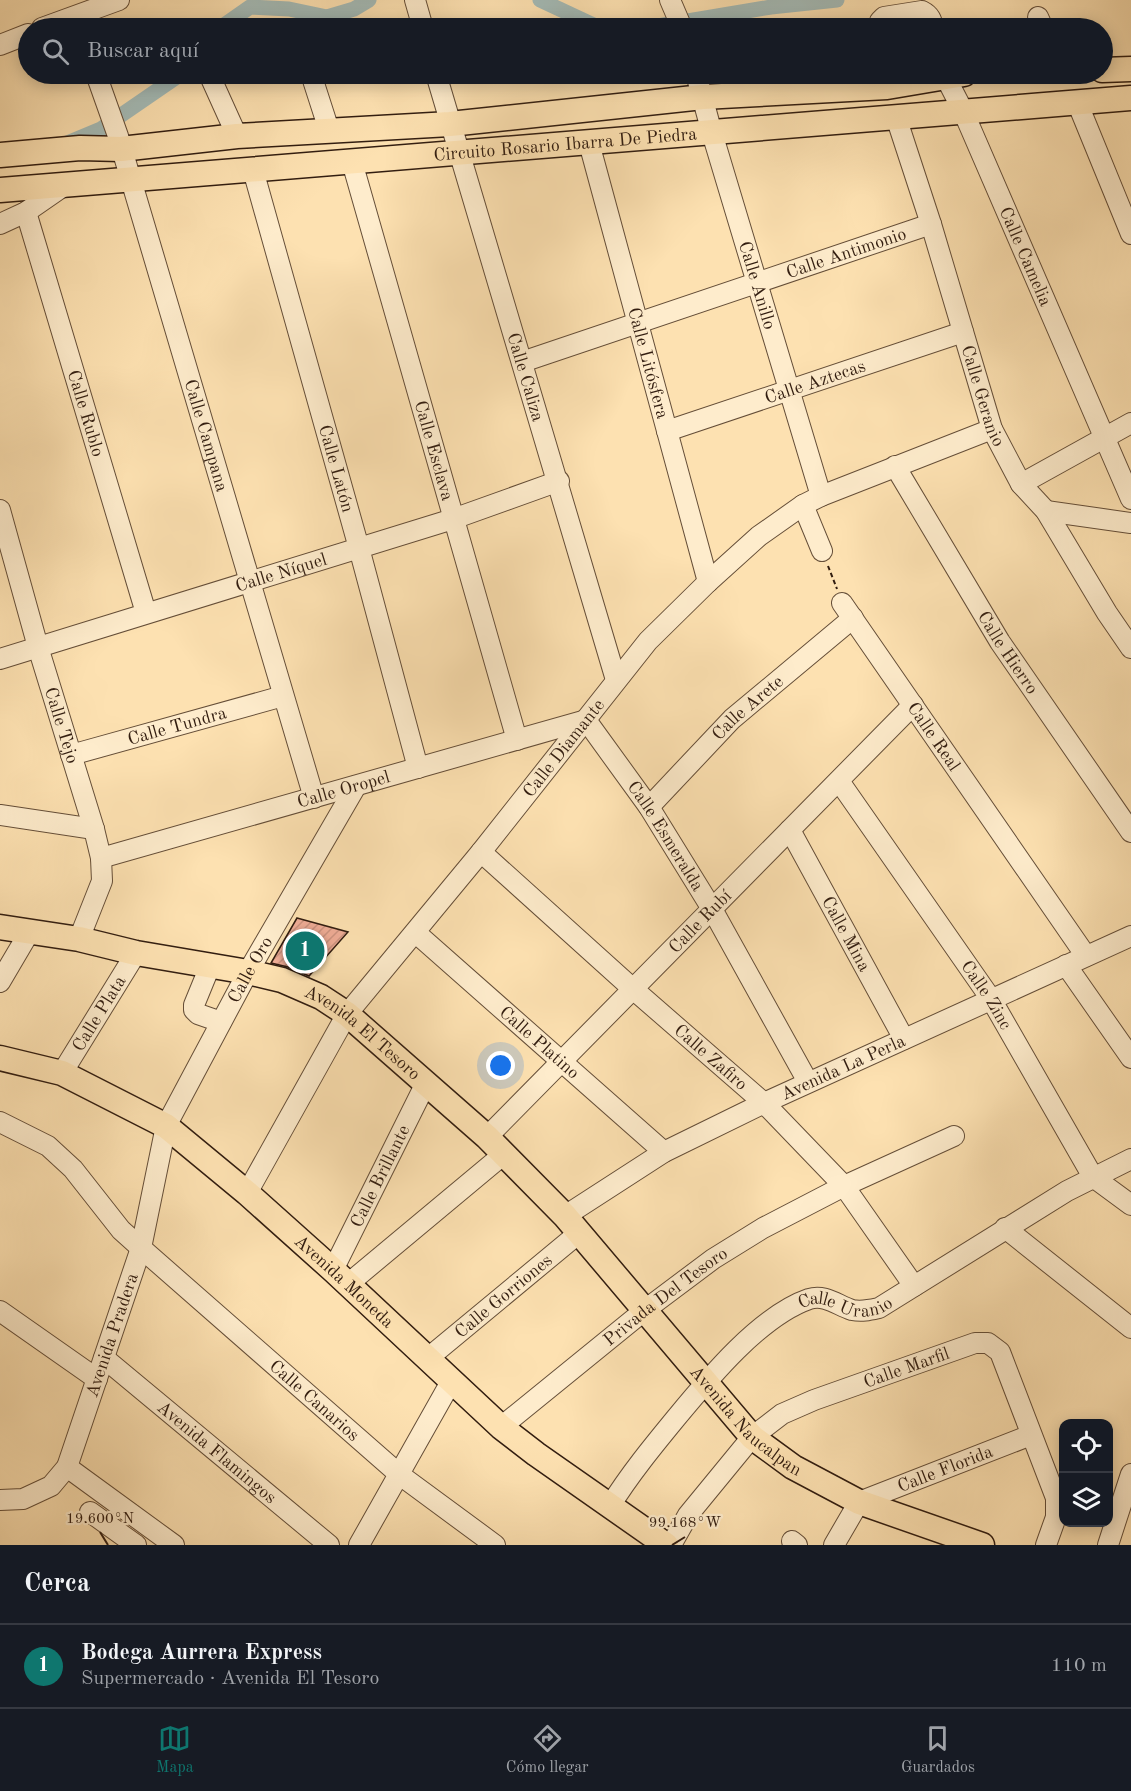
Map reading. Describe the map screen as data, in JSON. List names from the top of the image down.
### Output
{
  "streets": {
    "main road": [
      "Circuito Rosario Ibarra De Piedra",
      "Avenida El Tesoro",
      "Avenida Moneda",
      "Avenida Naucalpan"
    ],
    "street": [
      "Calle Antimonio",
      "Calle Camelia",
      "Calle Anillo",
      "Calle Litósfera",
      "Calle Caliza",
      "Calle Aztecas",
      "Calle Geranio",
      "Calle Rublo",
      "Calle Campana",
      "Calle Esclava",
      "Calle Latón",
      "Calle Níquel",
      "Calle Hierro",
      "Calle Arete",
      "Calle Tejo",
      "Calle Tundra",
      "Calle Real",
      "Calle Diamante",
      "Calle Oropel",
      "Calle Esmeralda",
      "Calle Rubí",
      "Calle Mina",
      "Calle Oro",
      "Calle Zinc",
      "Calle Plata",
      "Calle Platino",
      "Calle Zafiro",
      "Avenida La Perla",
      "Calle Brillante",
      "Calle Gorriones",
      "Privada Del Tesoro",
      "Calle Uranio",
      "Avenida Pradera",
      "Calle Marfil",
      "Calle Canarios",
      "Avenida Flamingos",
      "Calle Florida"
    ]
  },
  "crossings": [
    ["Circuito Rosario Ibarra De Piedra", "Calle Camelia"],
    ["Circuito Rosario Ibarra De Piedra", "Calle Anillo"],
    ["Circuito Rosario Ibarra De Piedra", "Calle Litósfera"],
    ["Circuito Rosario Ibarra De Piedra", "Calle Caliza"],
    ["Circuito Rosario Ibarra De Piedra", "Calle Geranio"],
    ["Circuito Rosario Ibarra De Piedra", "Calle Campana"],
    ["Circuito Rosario Ibarra De Piedra", "Calle Esclava"],
    ["Circuito Rosario Ibarra De Piedra", "Calle Latón"],
    ["Calle Antimonio", "Calle Anillo"],
    ["Calle Antimonio", "Calle Litósfera"],
    ["Calle Antimonio", "Calle Caliza"],
    ["Calle Antimonio", "Calle Geranio"],
    ["Calle Anillo", "Calle Aztecas"],
    ["Calle Anillo", "Calle Diamante"],
    ["Calle Litósfera", "Calle Aztecas"],
    ["Calle Litósfera", "Calle Diamante"],
    ["Calle Caliza", "Calle Níquel"],
    ["Calle Caliza", "Calle Diamante"],
    ["Calle Aztecas", "Calle Geranio"],
    ["Calle Geranio", "Calle Diamante"],
    ["Calle Rublo", "Calle Níquel"],
    ["Calle Campana", "Calle Níquel"],
    ["Calle Campana", "Calle Tundra"],
    ["Calle Campana", "Calle Oropel"],
    ["Calle Esclava", "Calle Níquel"],
    ["Calle Esclava", "Calle Oropel"],
    ["Calle Latón", "Calle Níquel"],
    ["Calle Latón", "Calle Oropel"],
    ["Calle Níquel", "Calle Tejo"],
    ["Calle Hierro", "Calle Diamante"],
    ["Calle Arete", "Calle Real"],
    ["Calle Arete", "Calle Esmeralda"],
    ["Calle Tejo", "Calle Tundra"],
    ["Calle Tejo", "Calle Oropel"],
    ["Calle Tejo", "Avenida El Tesoro"],
    ["Calle Real", "Calle Rubí"],
    ["Calle Real", "Avenida La Perla"],
    ["Calle Diamante", "Calle Oropel"],
    ["Calle Diamante", "Calle Esmeralda"],
    ["Calle Diamante", "Avenida El Tesoro"],
    ["Calle Diamante", "Calle Platino"],
    ["Calle Diamante", "Calle Zafiro"],
    ["Calle Diamante", "Avenida Moneda"],
    ["Calle Oropel", "Calle Esmeralda"],
    ["Calle Oropel", "Calle Oro"],
    ["Calle Esmeralda", "Calle Rubí"],
    ["Calle Esmeralda", "Avenida La Perla"],
    ["Calle Rubí", "Calle Mina"],
    ["Calle Rubí", "Calle Zinc"],
    ["Calle Rubí", "Avenida El Tesoro"],
    ["Calle Rubí", "Calle Platino"],
    ["Calle Rubí", "Calle Zafiro"],
    ["Calle Rubí", "Calle Brillante"],
    ["Calle Rubí", "Avenida Moneda"],
    ["Calle Mina", "Avenida La Perla"],
    ["Calle Oro", "Avenida El Tesoro"],
    ["Calle Oro", "Avenida Moneda"],
    ["Calle Oro", "Avenida Pradera"],
    ["Calle Zinc", "Avenida La Perla"],
    ["Calle Zinc", "Calle Uranio"],
    ["Calle Plata", "Avenida El Tesoro"],
    ["Calle Plata", "Avenida Moneda"],
    ["Avenida El Tesoro", "Avenida La Perla"],
    ["Avenida El Tesoro", "Calle Brillante"],
    ["Avenida El Tesoro", "Calle Gorriones"],
    ["Avenida El Tesoro", "Avenida Naucalpan"],
    ["Calle Platino", "Avenida La Perla"],
    ["Calle Zafiro", "Avenida La Perla"],
    ["Calle Zafiro", "Privada Del Tesoro"],
    ["Calle Zafiro", "Calle Uranio"],
    ["Avenida La Perla", "Calle Gorriones"],
    ["Avenida La Perla", "Avenida Naucalpan"],
    ["Calle Brillante", "Avenida Moneda"],
    ["Avenida Moneda", "Calle Gorriones"],
    ["Avenida Moneda", "Privada Del Tesoro"],
    ["Avenida Moneda", "Calle Uranio"],
    ["Avenida Moneda", "Avenida Pradera"],
    ["Calle Gorriones", "Avenida Naucalpan"],
    ["Privada Del Tesoro", "Avenida Naucalpan"],
    ["Calle Uranio", "Avenida Naucalpan"],
    ["Avenida Pradera", "Calle Canarios"],
    ["Avenida Pradera", "Avenida Flamingos"],
    ["Calle Marfil", "Avenida Naucalpan"],
    ["Calle Marfil", "Calle Florida"],
    ["Avenida Naucalpan", "Calle Florida"]
  ],
  "page": {
    "search": "Buscar aquí",
    "pins": "1",
    "heading": "Cerca",
    "list": [
      {
        "mark": "1",
        "name": "Bodega Aurrera Express",
        "note": "Supermercado · Avenida El Tesoro",
        "value": "110 m"
      }
    ],
    "nav": ["Mapa", "Cómo llegar", "Guardados"]
  },
  "coordinates": ["19.600°N", "99.168°W"]
}
